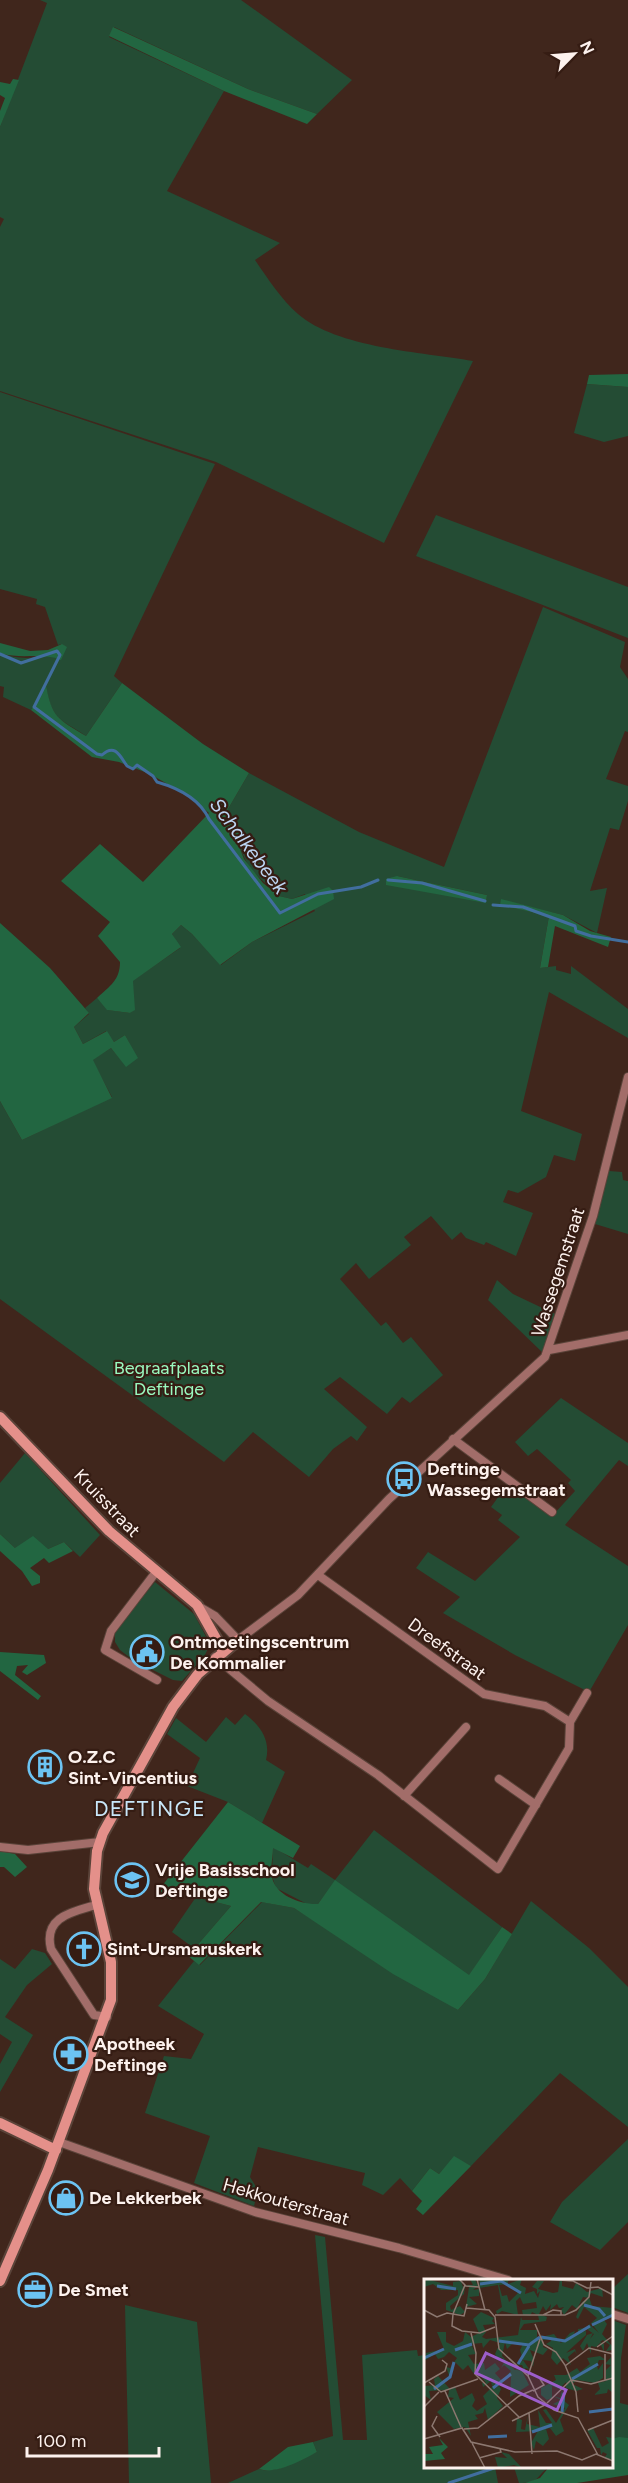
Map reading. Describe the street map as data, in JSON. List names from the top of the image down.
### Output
{
  "streets": {
    "street": [
      "Wassegemstraat",
      "Kruisstraat",
      "Dreefstraat",
      "Hekkouterstraat"
    ]
  },
  "crossings": [
    ["Wassegemstraat", "Kruisstraat"],
    ["Wassegemstraat", "Dreefstraat"]
  ],
  "districts": ["DEFTINGE"],
  "water": ["Schalkebeek"],
  "parks": ["Begraafplaats Deftinge"],
  "places": {
    "bus stop": ["Deftinge Wassegemstraat"],
    "public building": ["Ontmoetingscentrum De Kommalier"],
    "building": ["O.Z.C Sint-Vincentius"],
    "school or university": ["Vrije Basisschool Deftinge"],
    "church": ["Sint-Ursmaruskerk"],
    "pharmacy": ["Apotheek Deftinge"],
    "shop": ["De Lekkerbek"],
    "office": ["De Smet"]
  },
  "scale_bar": "100 m",
  "north": "top right"
}
